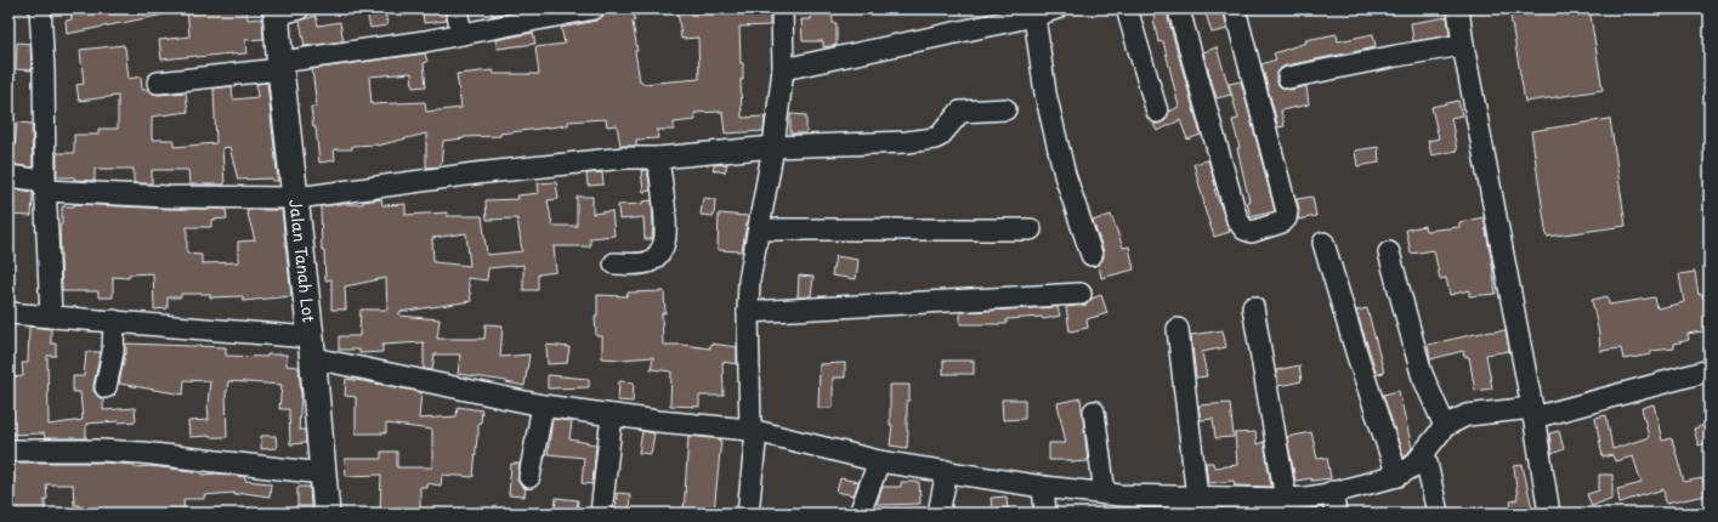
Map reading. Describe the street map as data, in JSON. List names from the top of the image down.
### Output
{
  "streets": {
    "main road": ["Jalan Tanah Lot"]
  }
}
